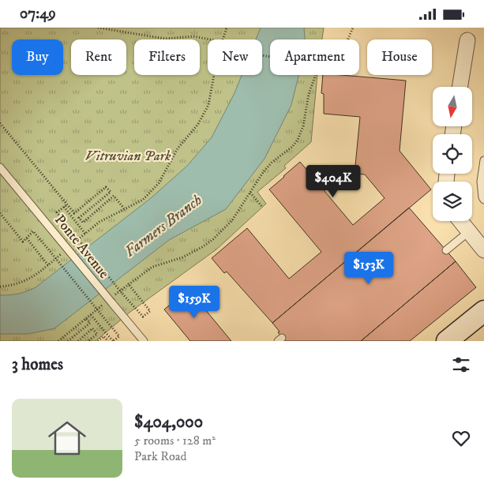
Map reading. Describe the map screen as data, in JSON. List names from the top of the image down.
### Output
{
  "streets": {
    "lane": ["Ponte Avenue"]
  },
  "water": ["Farmers Branch"],
  "parks": ["Vitruvian Park"],
  "north": "bottom",
  "page": {
    "status": "07:49",
    "chip": [
      "Buy",
      "Rent",
      "Filters",
      "New",
      "Apartment",
      "House"
    ],
    "price": ["$404K", "$153K", "$159K"],
    "heading": "3 homes",
    "list": [
      {
        "name": "$404,000",
        "note": "5 rooms · 128 m² · Park Road"
      }
    ]
  }
}
